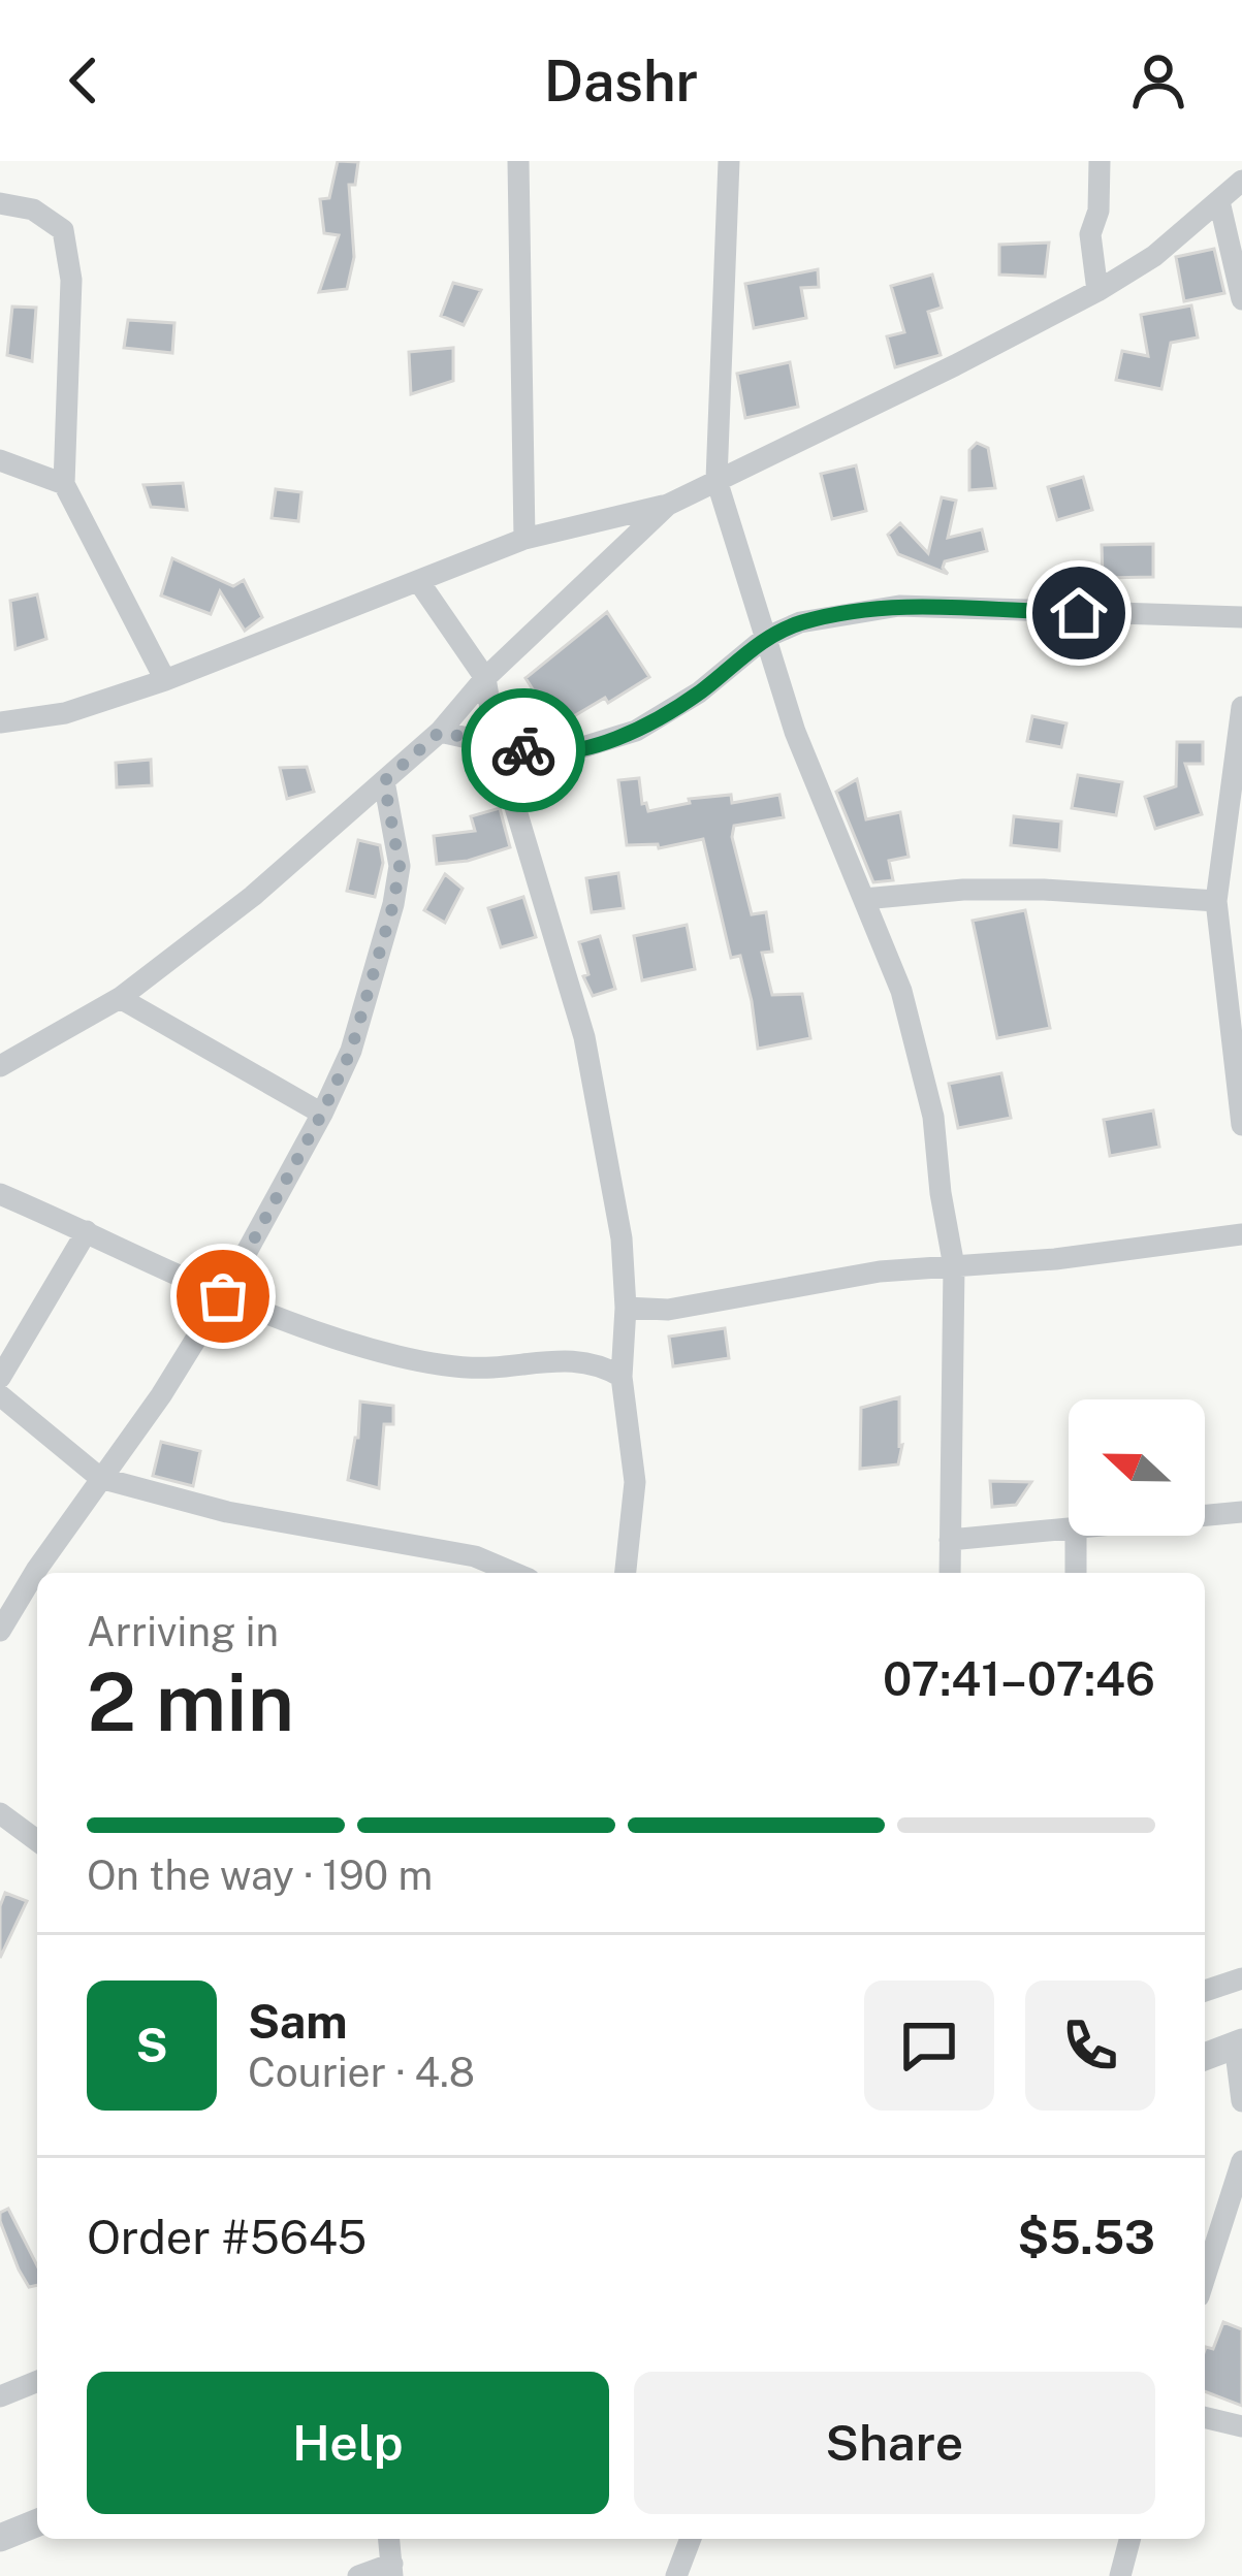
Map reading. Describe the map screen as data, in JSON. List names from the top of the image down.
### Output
{
  "north": "left",
  "page": {
    "header": "Dashr",
    "heading": ["2 min", "Arriving in", "07:41–07:46"],
    "panel": [
      "Sam",
      "Courier · 4.8",
      "Order #5645",
      "$5.53"
    ],
    "bar": "On the way · 190 m",
    "round": "S",
    "buttons": ["Help", "Share"]
  }
}
